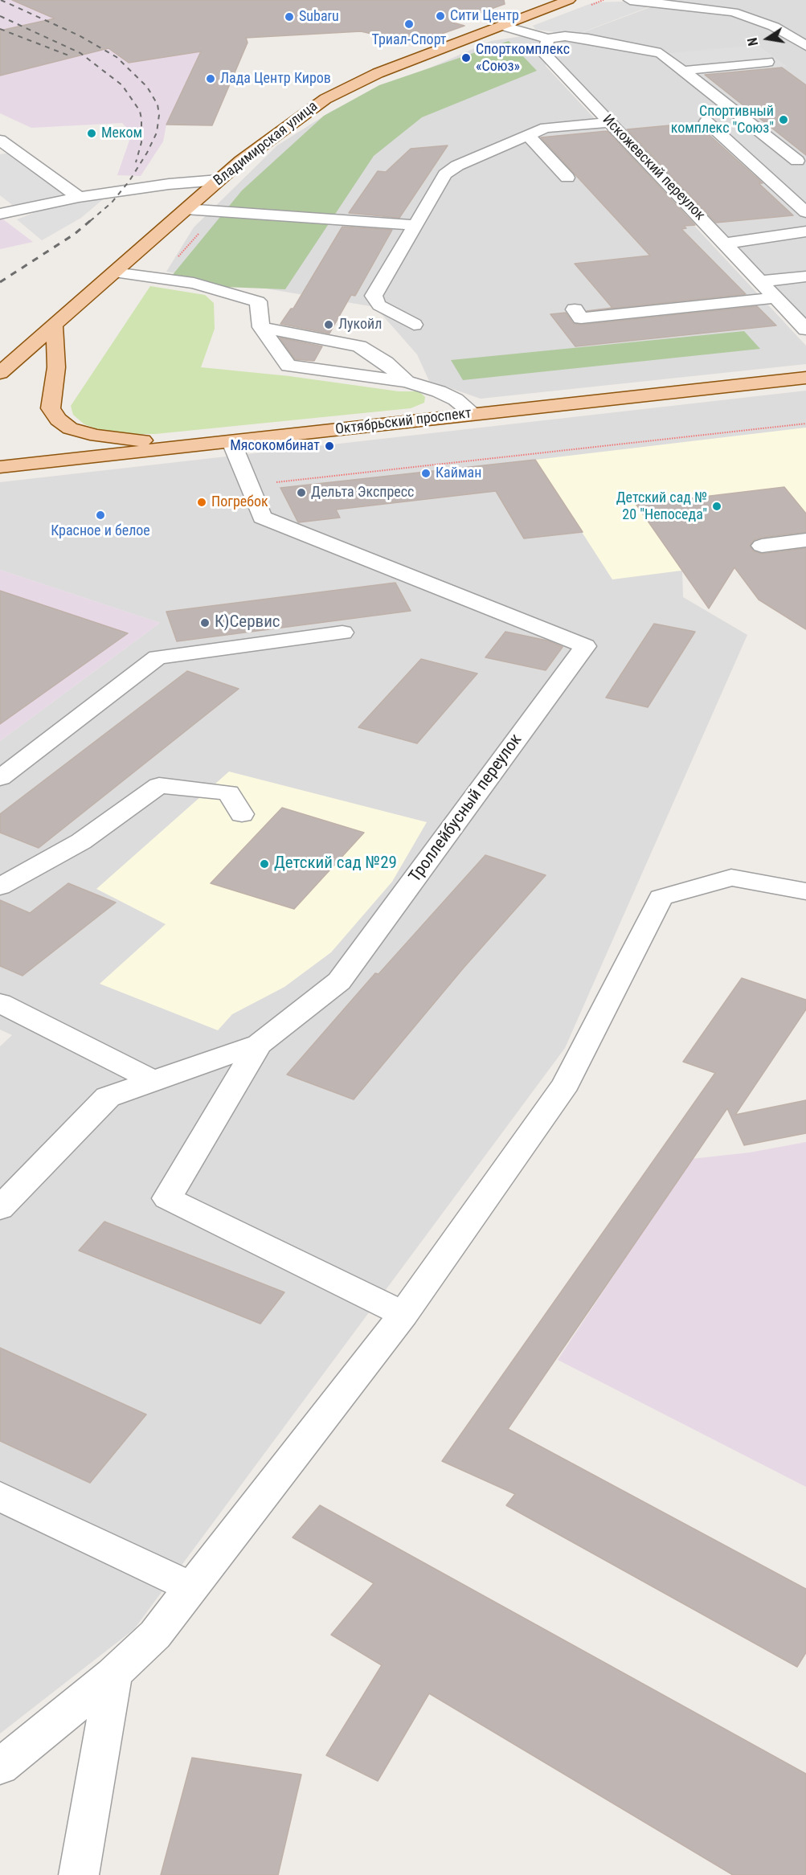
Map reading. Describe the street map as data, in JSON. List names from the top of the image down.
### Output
{
  "streets": {
    "main road": ["Владимирская улица", "Октябрьский проспект"],
    "street": ["Искожевский переулок", "Троллейбусный переулок"]
  },
  "crossings": [
    ["Октябрьский проспект", "Троллейбусный переулок"]
  ],
  "places": [
    "Сити Центр",
    "Subaru",
    "Триал-Спорт",
    "Спорткомплекс «Союз»",
    "Лада Центр Киров",
    "Спортивный комплекс \"Союз\"",
    "Меком",
    "Лукойл",
    "Мясокомбинат",
    "Кайман",
    "Дельта Экспресс",
    "Погребок",
    "Детский сад № 20 \"Непоседа\"",
    "Красное и белое",
    "К)Сервис",
    "Детский сад №29"
  ],
  "north": "left"
}
